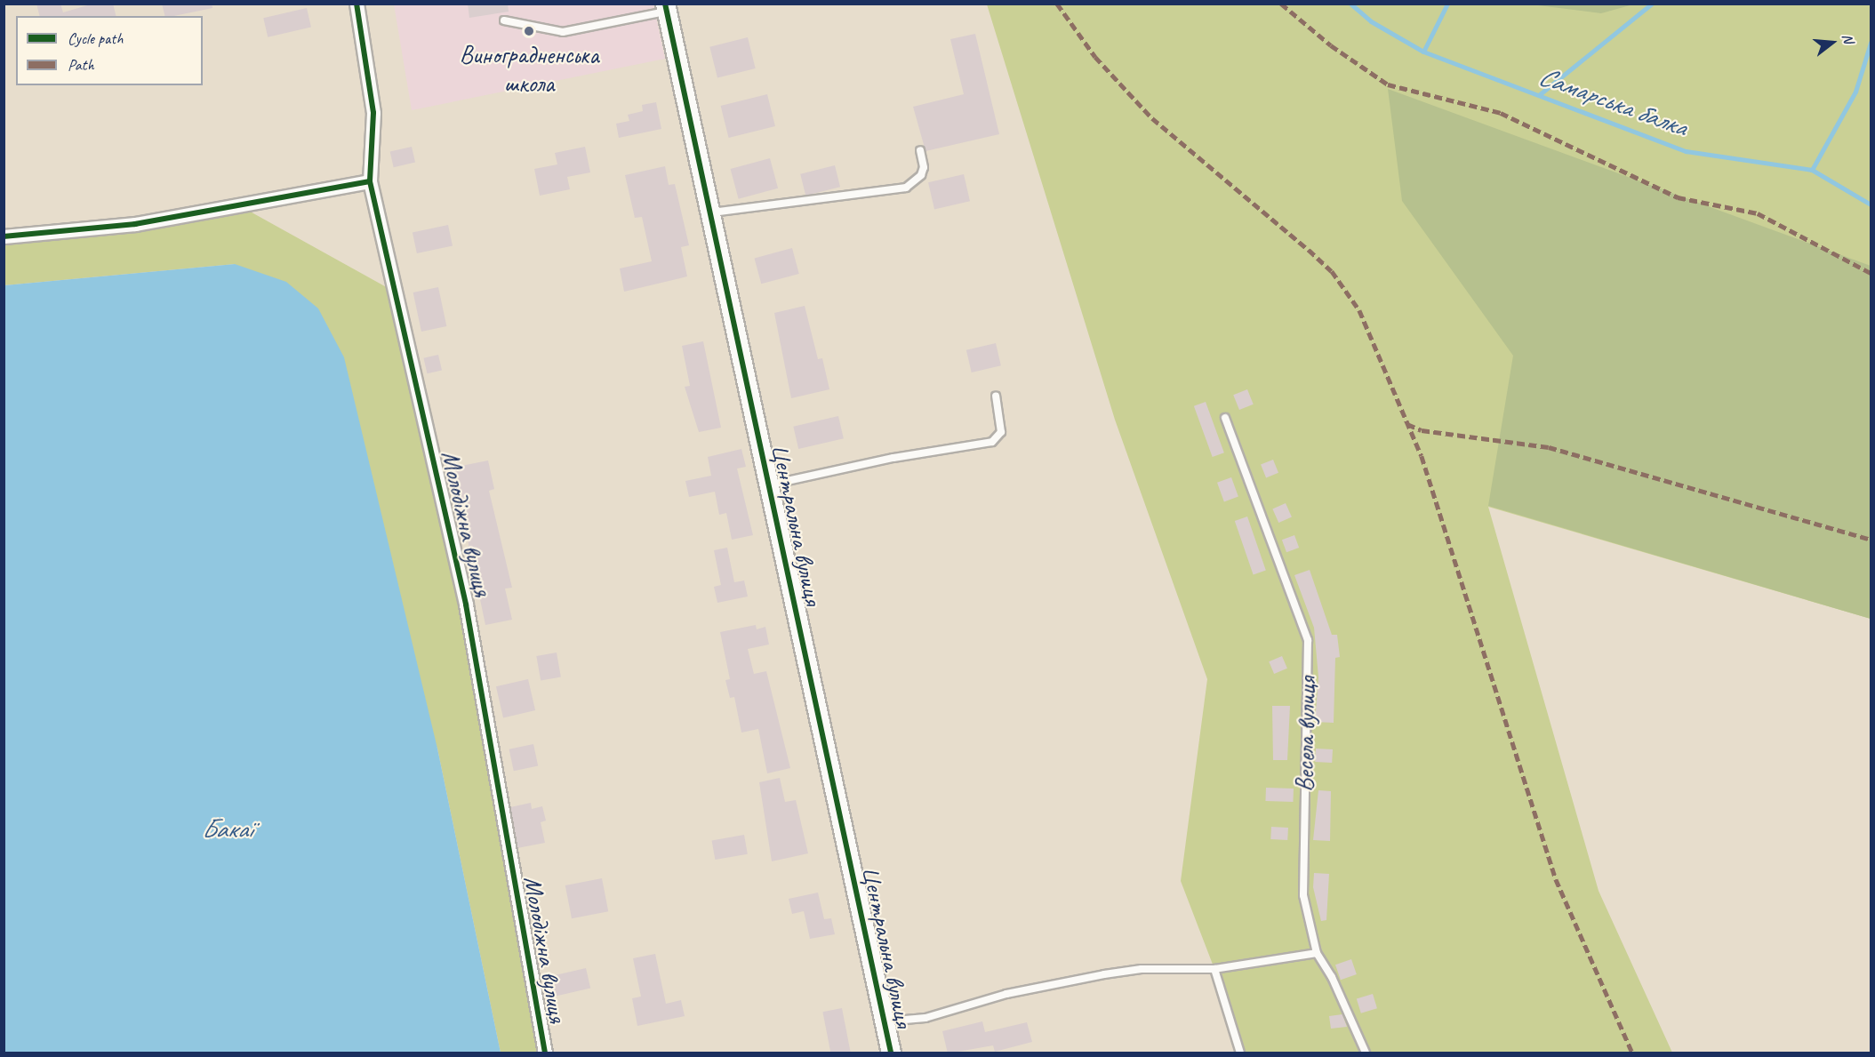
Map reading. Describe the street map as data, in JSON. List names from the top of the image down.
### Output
{
  "streets": {
    "street": ["Молодіжна вулиця", "Центральна вулиця"],
    "lane": ["Весела вулиця"]
  },
  "water": ["Самарська балка", "Бакаї"],
  "places": ["Виноградненська школа"],
  "legend": ["Cycle path", "Path"],
  "north": "right"
}
